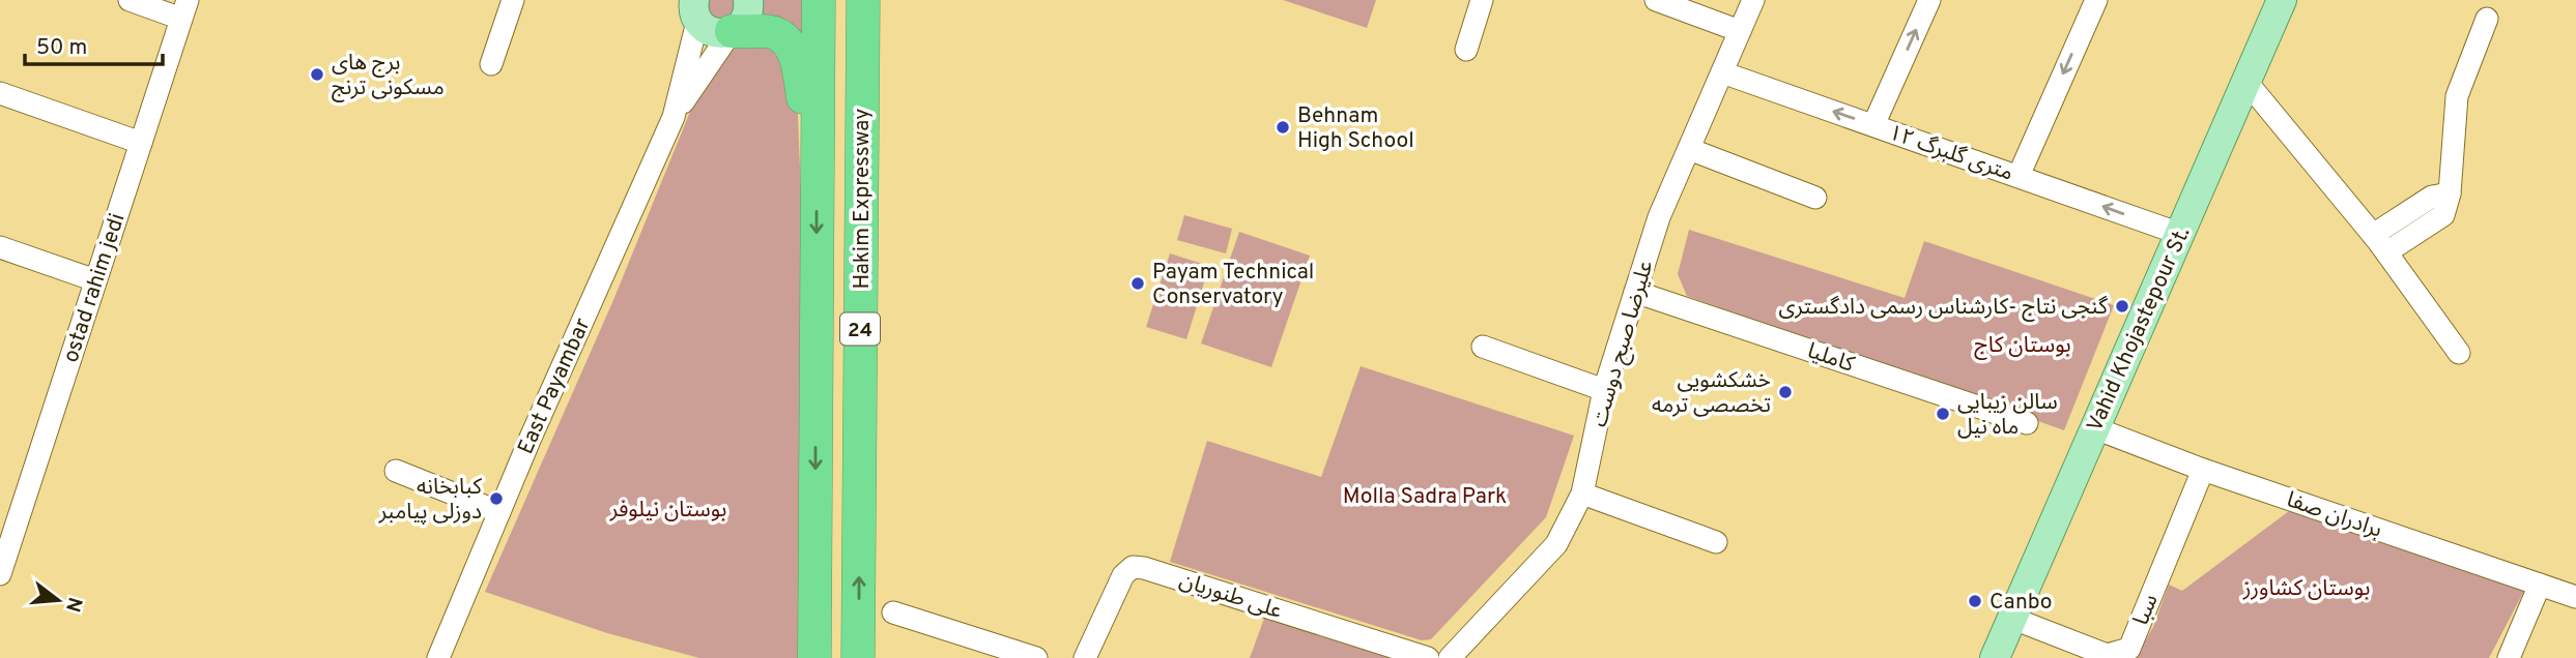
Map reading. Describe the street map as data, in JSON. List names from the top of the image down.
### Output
{
  "streets": {
    "highway": ["Hakim Expressway", "24"],
    "main road": ["Vahid Khojastepour St."],
    "street": [
      "۱۲ متری گلبرگ",
      "ostad rahim jedi",
      "علیرضا صبح دوست",
      "کاملیا",
      "East Payambar",
      "برادران صفا",
      "علی طنوریان",
      "سبا"
    ]
  },
  "crossings": [
    ["۱۲ متری گلبرگ", "Vahid Khojastepour St."],
    ["۱۲ متری گلبرگ", "علیرضا صبح دوست"],
    ["Vahid Khojastepour St.", "برادران صفا"],
    ["علیرضا صبح دوست", "کاملیا"],
    ["برادران صفا", "سبا"]
  ],
  "parks": [
    "بوستان کاج",
    "Molla Sadra Park",
    "بوستان نیلوفر",
    "بوستان کشاورز"
  ],
  "places": [
    "برج های مسکونی ترنج",
    "Behnam High School",
    "Payam Technical Conservatory",
    "گنجی نتاج -کارشناس رسمی دادگستری",
    "خشکشویی تخصصی ترمه",
    "سالن زیبایی ماه نیل",
    "کبابخانه دوزلی پیامبر",
    "Canbo"
  ],
  "scale_bar": "50 m",
  "north": "right"
}
